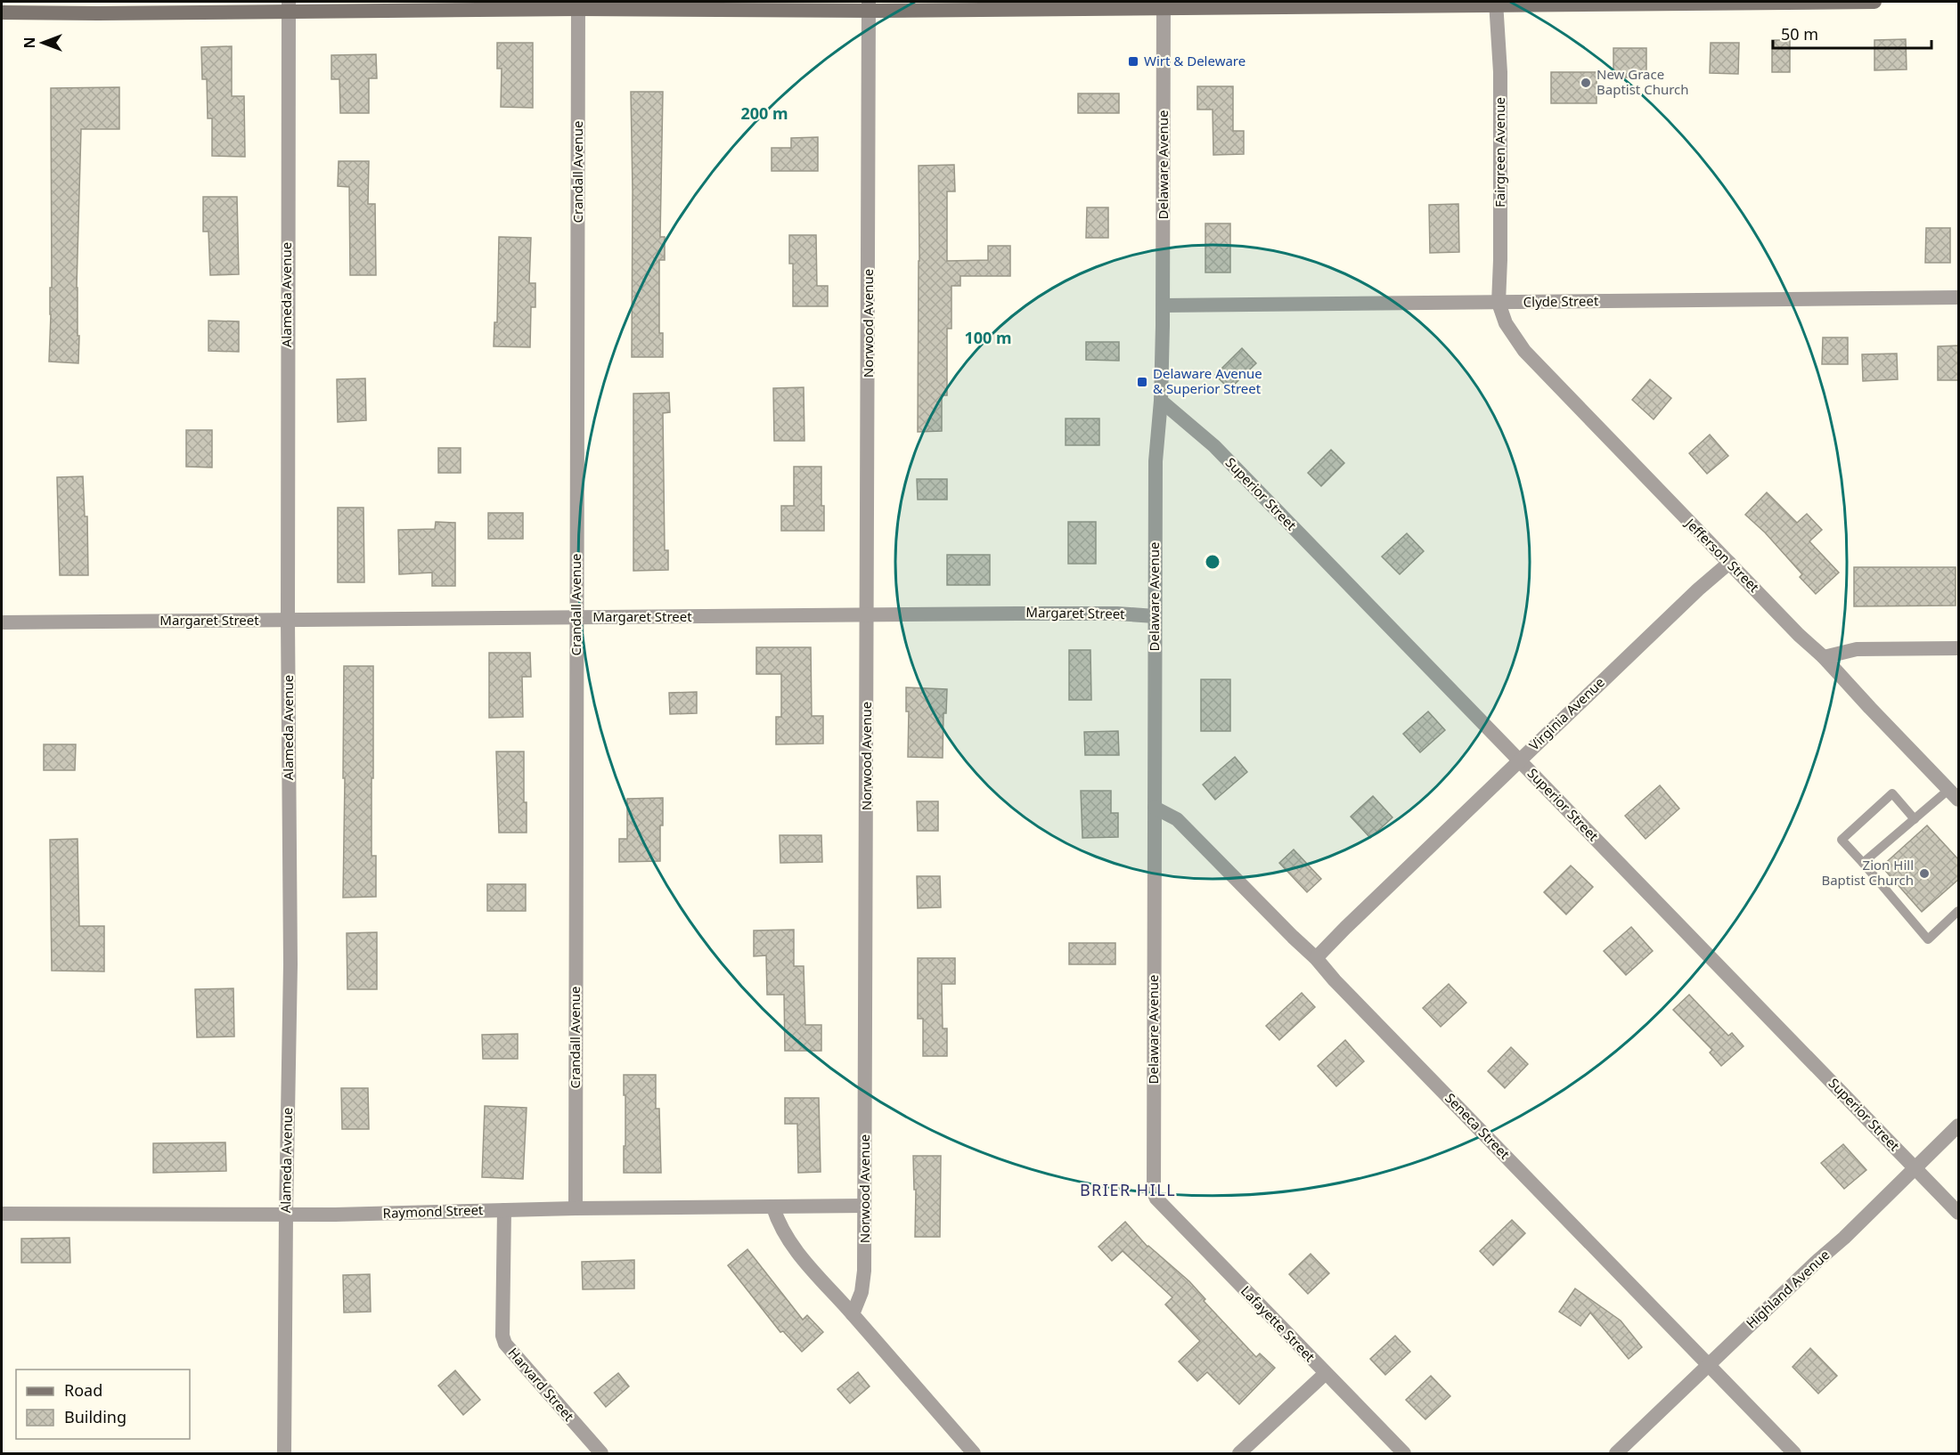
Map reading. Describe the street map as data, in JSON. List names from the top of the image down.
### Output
{
  "streets": {
    "street": [
      "Fairgreen Avenue",
      "Delaware Avenue",
      "Crandall Avenue",
      "Alameda Avenue",
      "Clyde Street",
      "Norwood Avenue",
      "Superior Street",
      "Jefferson Street",
      "Margaret Street",
      "Virginia Avenue",
      "Seneca Street",
      "Raymond Street",
      "Highland Avenue",
      "Lafayette Street",
      "Harvard Street"
    ]
  },
  "crossings": [
    ["Fairgreen Avenue", "Clyde Street"],
    ["Fairgreen Avenue", "Jefferson Street"],
    ["Delaware Avenue", "Clyde Street"],
    ["Delaware Avenue", "Superior Street"],
    ["Delaware Avenue", "Margaret Street"],
    ["Delaware Avenue", "Seneca Street"],
    ["Delaware Avenue", "Lafayette Street"],
    ["Crandall Avenue", "Margaret Street"],
    ["Crandall Avenue", "Raymond Street"],
    ["Alameda Avenue", "Margaret Street"],
    ["Alameda Avenue", "Raymond Street"],
    ["Clyde Street", "Jefferson Street"],
    ["Norwood Avenue", "Margaret Street"],
    ["Norwood Avenue", "Raymond Street"],
    ["Superior Street", "Virginia Avenue"],
    ["Superior Street", "Highland Avenue"],
    ["Jefferson Street", "Virginia Avenue"],
    ["Virginia Avenue", "Seneca Street"],
    ["Seneca Street", "Highland Avenue"],
    ["Raymond Street", "Harvard Street"]
  ],
  "districts": ["BRIER HILL"],
  "places": {
    "transit": ["Wirt & Deleware", "Delaware Avenue & Superior Street"],
    "other": ["New Grace Baptist Church", "Zion Hill Baptist Church"]
  },
  "legend": ["Road", "Building"],
  "scale_bar": "50 m",
  "north": "left",
  "rings": ["200 m", "100 m"]
}
